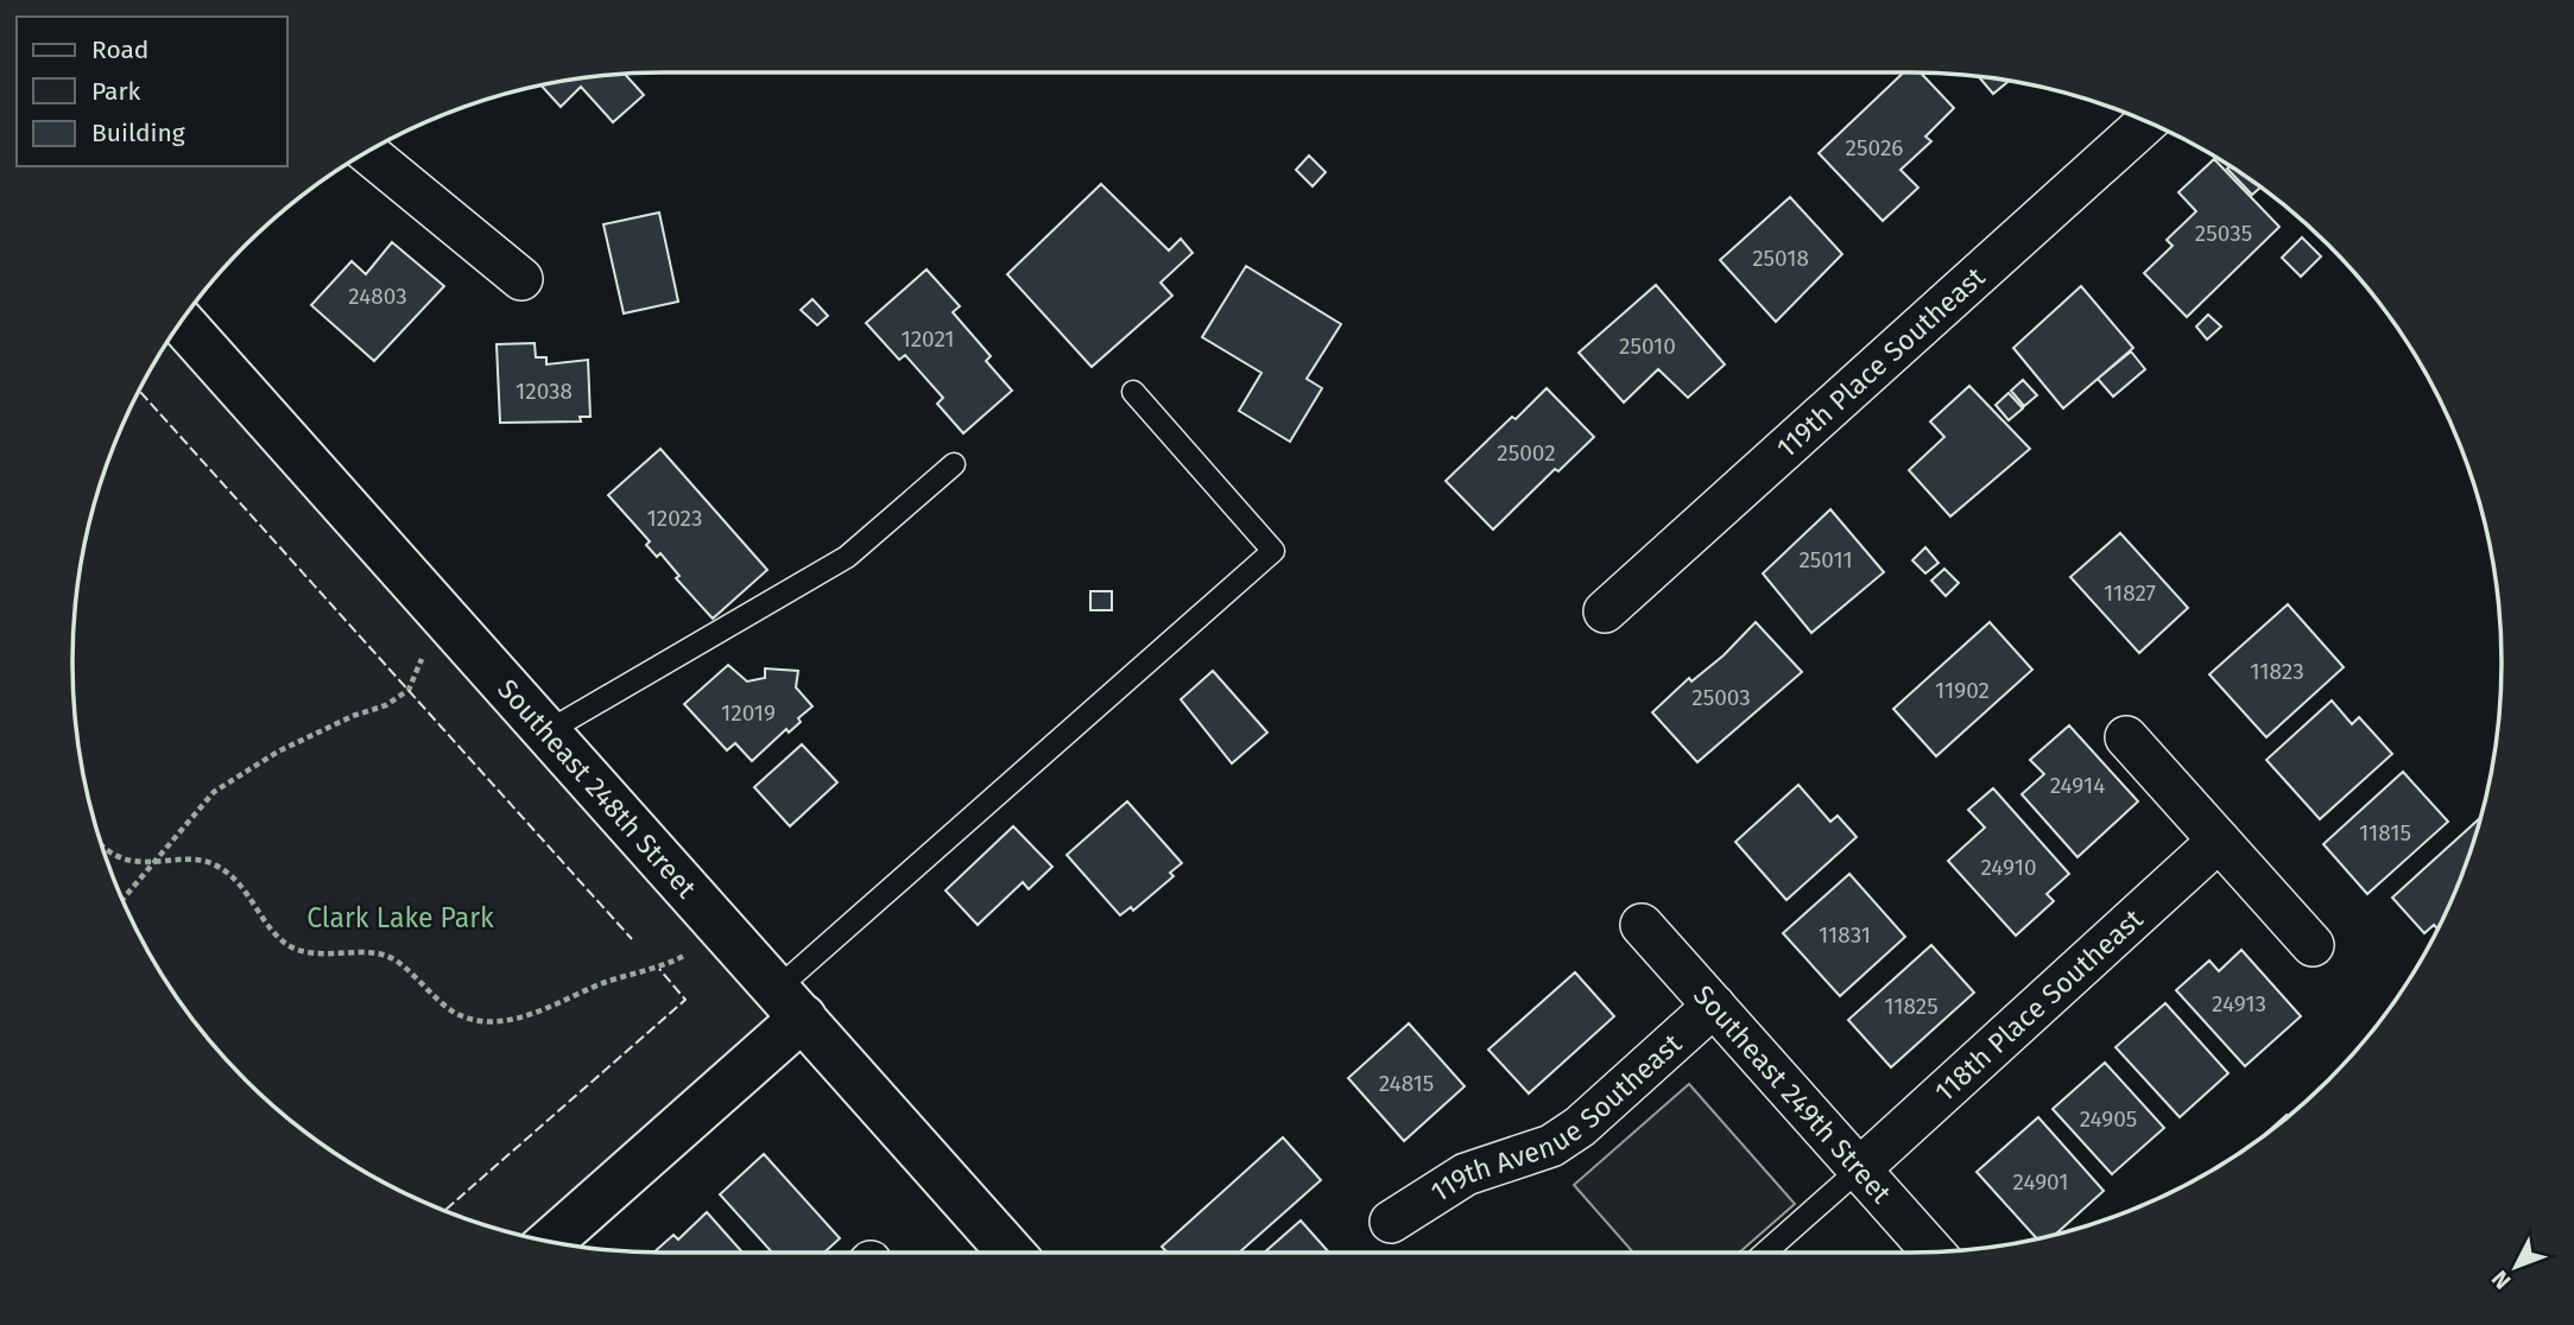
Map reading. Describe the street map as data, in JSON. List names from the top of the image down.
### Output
{
  "streets": {
    "street": [
      "119th Place Southeast",
      "Southeast 248th Street",
      "118th Place Southeast",
      "Southeast 249th Street",
      "119th Avenue Southeast"
    ]
  },
  "crossings": [
    ["118th Place Southeast", "Southeast 249th Street"],
    ["Southeast 249th Street", "119th Avenue Southeast"]
  ],
  "parks": ["Clark Lake Park"],
  "house_numbers": [
    "25026",
    "25035",
    "25018",
    "24803",
    "12021",
    "25010",
    "12038",
    "25002",
    "12023",
    "25011",
    "11827",
    "11823",
    "11902",
    "25003",
    "12019",
    "24914",
    "11815",
    "24910",
    "11831",
    "24913",
    "11825",
    "24815",
    "24905",
    "24901"
  ],
  "legend": ["Road", "Park", "Building"],
  "north": "bottom left"
}
